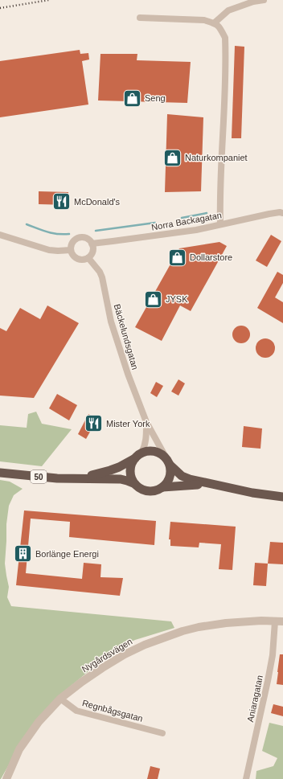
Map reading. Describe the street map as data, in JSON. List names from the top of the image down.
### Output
{
  "streets": {
    "highway": ["50"],
    "street": [
      "Norra Backagatan",
      "Bäckelundsgatan",
      "Nygårdsvägen",
      "Aniaragatan",
      "Regnbågsgatan"
    ]
  },
  "crossings": [
    ["Norra Backagatan", "Bäckelundsgatan"],
    ["Bäckelundsgatan", "50"],
    ["Nygårdsvägen", "Aniaragatan"],
    ["Nygårdsvägen", "Regnbågsgatan"]
  ],
  "places": {
    "shop": [
      "Seng",
      "Naturkompaniet",
      "Dollarstore",
      "JYSK"
    ],
    "restaurant": ["McDonald's", "Mister York"],
    "building": ["Borlänge Energi"]
  }
}
